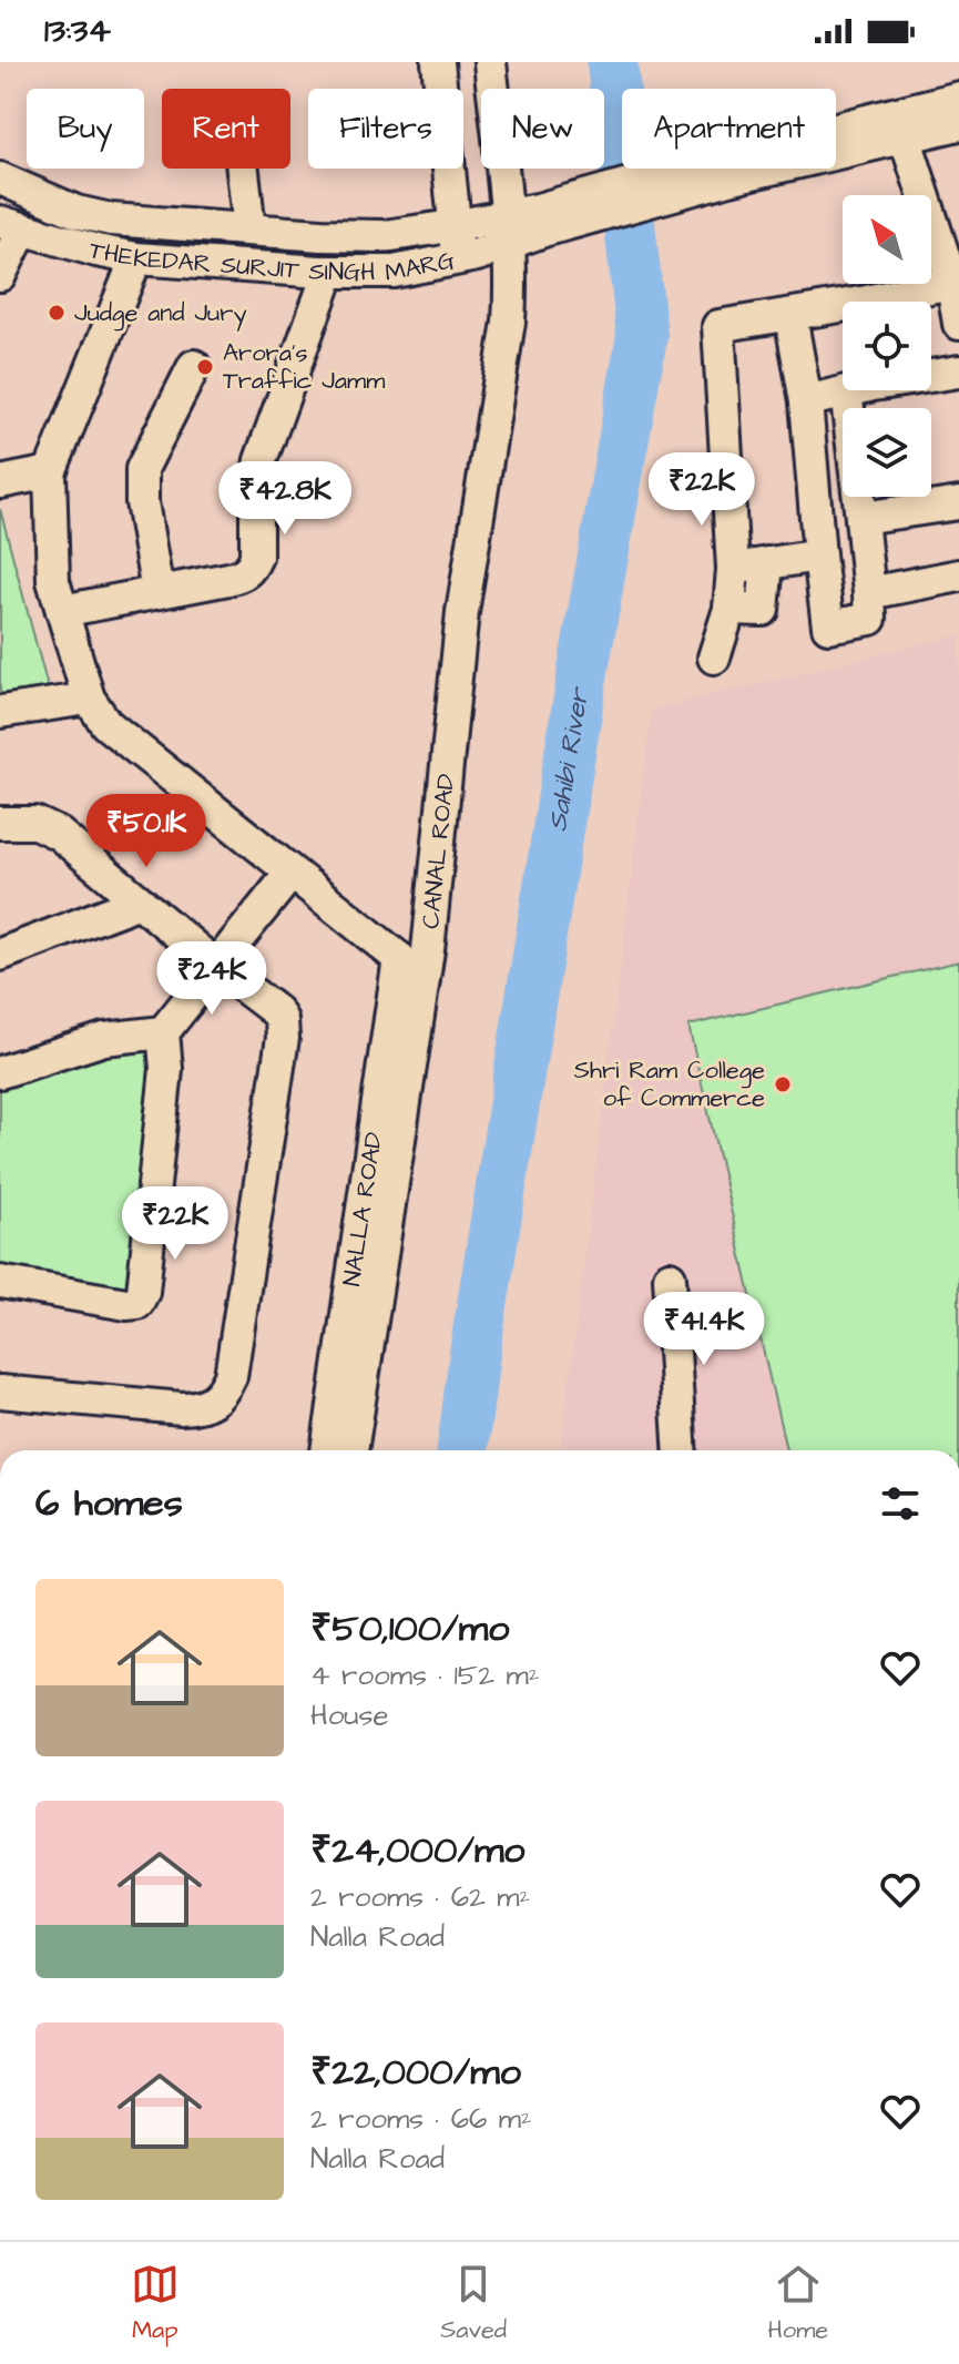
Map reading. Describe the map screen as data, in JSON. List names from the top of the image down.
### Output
{
  "streets": {
    "street": ["THEKEDAR SURJIT SINGH MARG", "CANAL ROAD", "NALLA ROAD"]
  },
  "crossings": [
    ["THEKEDAR SURJIT SINGH MARG", "CANAL ROAD"]
  ],
  "water": ["Sahibi River"],
  "places": ["Judge and Jury", "Arora's Traffic Jamm", "Shri Ram College of Commerce"],
  "north": "top left",
  "page": {
    "status": "13:34",
    "chip": [
      "Buy",
      "Rent",
      "Filters",
      "New",
      "Apartment"
    ],
    "price": [
      "₹22K",
      "₹42.8K",
      "₹50.1K",
      "₹24K",
      "₹22K",
      "₹41.4K"
    ],
    "heading": "6 homes",
    "list": [
      {
        "name": "₹50,100/mo",
        "note": "4 rooms · 152 m² · House"
      },
      {
        "name": "₹24,000/mo",
        "note": "2 rooms · 62 m² · Nalla Road"
      },
      {
        "name": "₹22,000/mo",
        "note": "2 rooms · 66 m² · Nalla Road"
      }
    ],
    "tabs": ["Map", "Saved", "Home"]
  }
}
